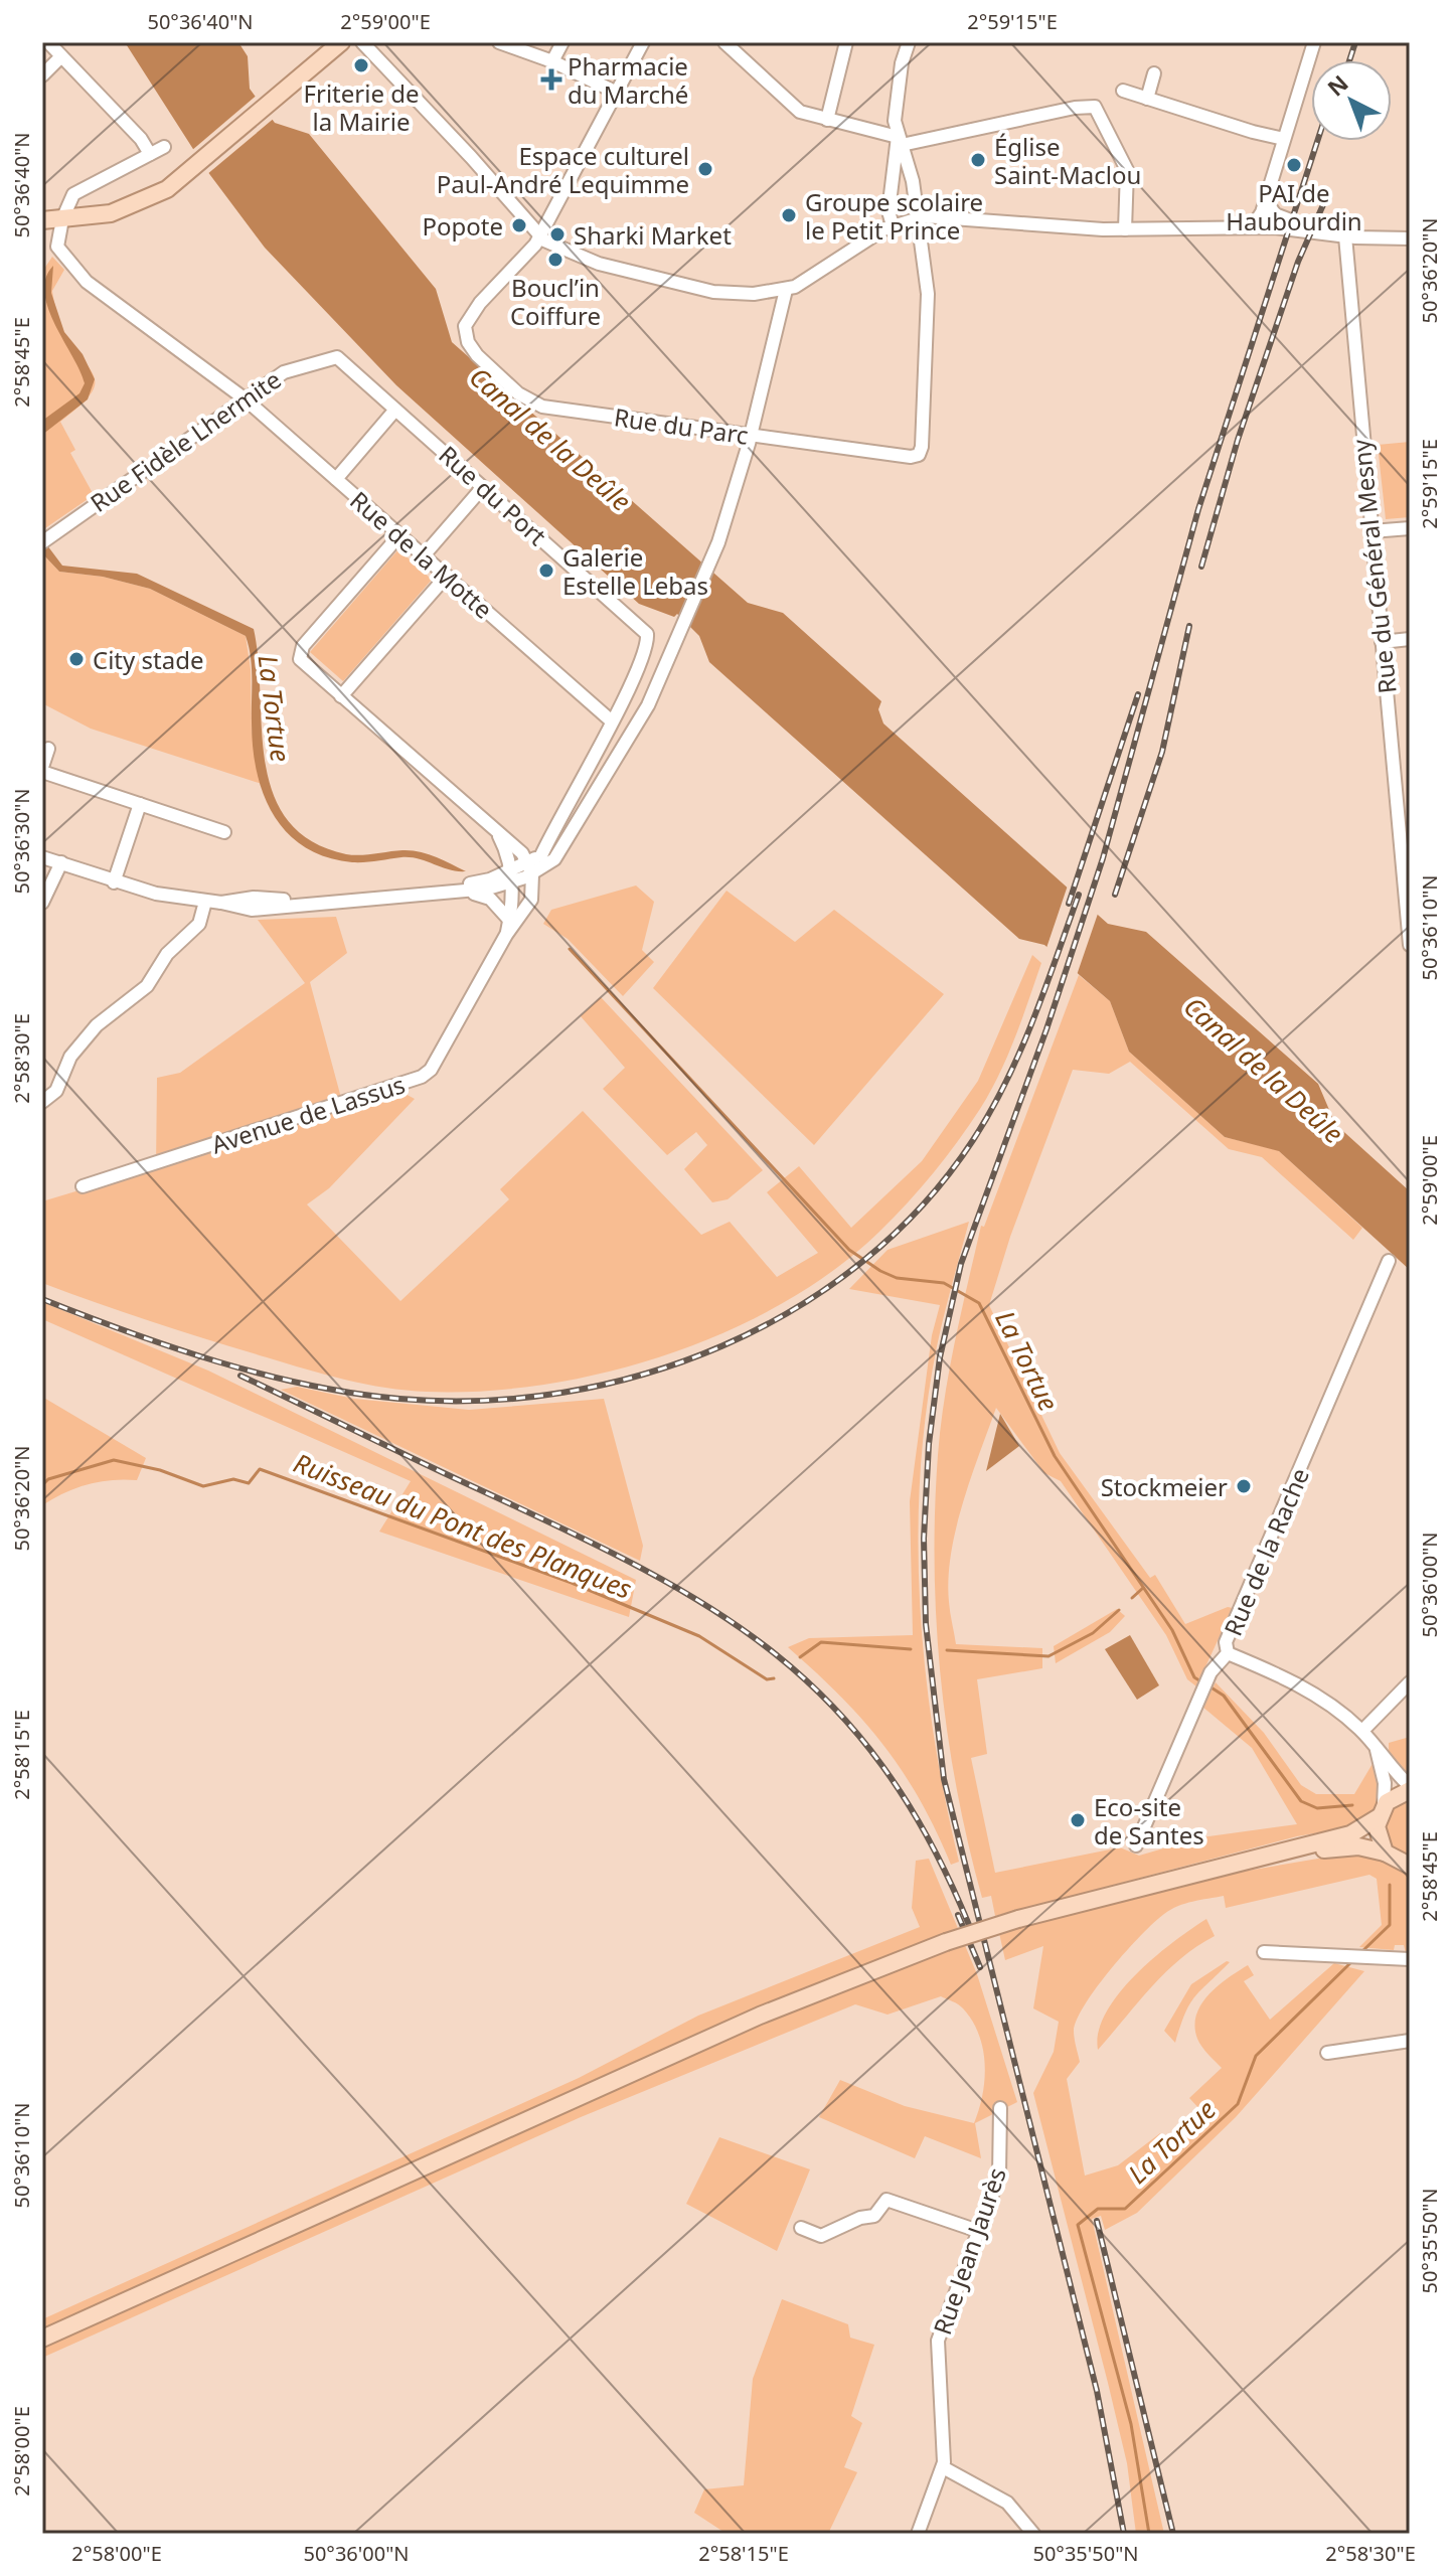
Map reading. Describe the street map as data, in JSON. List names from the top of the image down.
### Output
{
  "streets": {
    "street": [
      "Rue du Parc",
      "Rue Fidèle Lhermite",
      "Rue du Port",
      "Rue de la Motte",
      "Rue du Général Mesny",
      "Avenue de Lassus",
      "Rue de la Rache",
      "Rue Jean Jaurès"
    ]
  },
  "crossings": [
    ["Rue Fidèle Lhermite", "Rue du Port"],
    ["Rue Fidèle Lhermite", "Rue de la Motte"],
    ["Rue du Port", "Rue de la Motte"]
  ],
  "water": ["Canal de la Deûle", "La Tortue", "Ruisseau du Pont des Planques"],
  "places": {
    "other": [
      "Friterie de la Mairie",
      "Église Saint-Maclou",
      "PAI de Haubourdin",
      "Espace culturel Paul-André Lequimme",
      "Groupe scolaire le Petit Prince",
      "Popote",
      "Sharki Market",
      "Boucl’in Coiffure",
      "Galerie Estelle Lebas",
      "City stade",
      "Stockmeier",
      "Eco-site de Santes"
    ],
    "health": ["Pharmacie du Marché"]
  },
  "north": "top left",
  "coordinates": [
    "50°36'40\"N",
    "2°59'00\"E",
    "2°59'15\"E",
    "50°36'20\"N",
    "2°58'45\"E",
    "50°36'30\"N",
    "50°36'10\"N",
    "2°58'30\"E",
    "50°36'00\"N",
    "2°58'15\"E",
    "50°35'50\"N",
    "2°58'00\"E"
  ]
}
